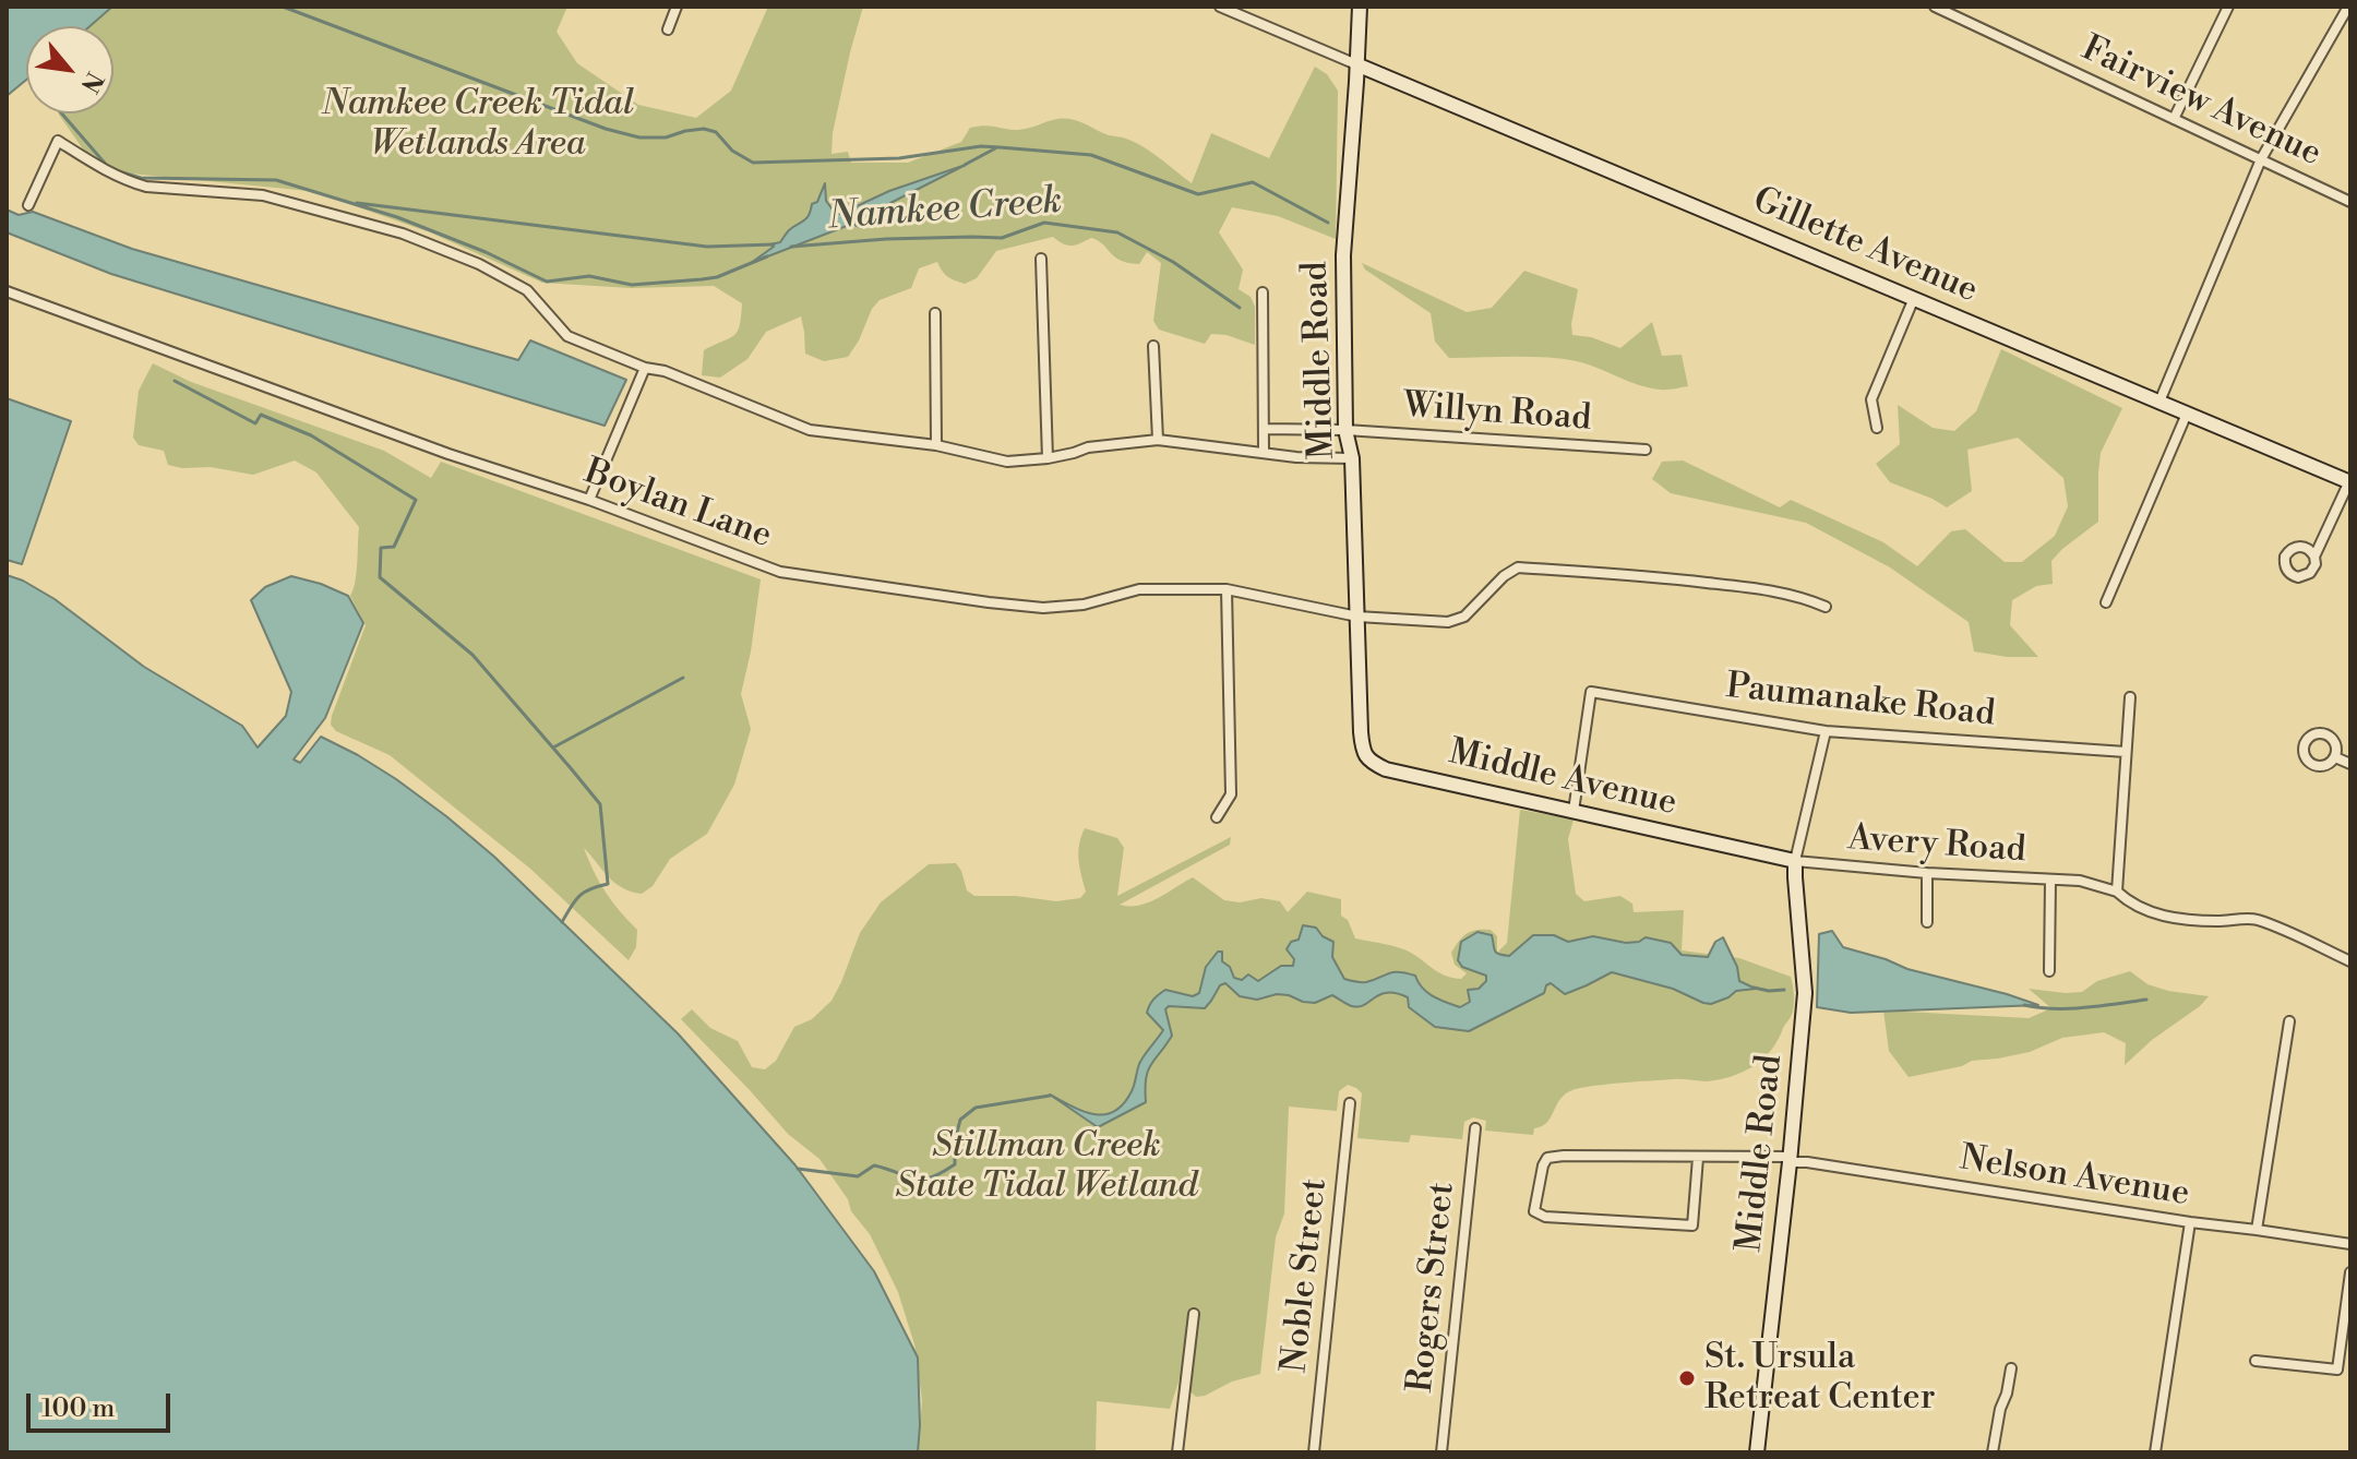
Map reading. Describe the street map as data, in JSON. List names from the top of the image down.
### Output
{
  "streets": {
    "main road": ["Gillette Avenue", "Middle Road", "Middle Avenue"],
    "street": [
      "Fairview Avenue",
      "Willyn Road",
      "Boylan Lane",
      "Paumanake Road",
      "Avery Road",
      "Nelson Avenue",
      "Noble Street",
      "Rogers Street"
    ]
  },
  "crossings": [
    ["Gillette Avenue", "Middle Road"],
    ["Middle Road", "Willyn Road"],
    ["Middle Road", "Boylan Lane"],
    ["Middle Road", "Middle Avenue"],
    ["Middle Road", "Avery Road"],
    ["Middle Road", "Nelson Avenue"],
    ["Paumanake Road", "Middle Avenue"],
    ["Middle Avenue", "Avery Road"]
  ],
  "water": ["Namkee Creek"],
  "parks": ["Namkee Creek Tidal Wetlands Area", "Stillman Creek State Tidal Wetland"],
  "places": ["St. Ursula Retreat Center"],
  "scale_bar": "100 m",
  "north": "bottom right"
}
